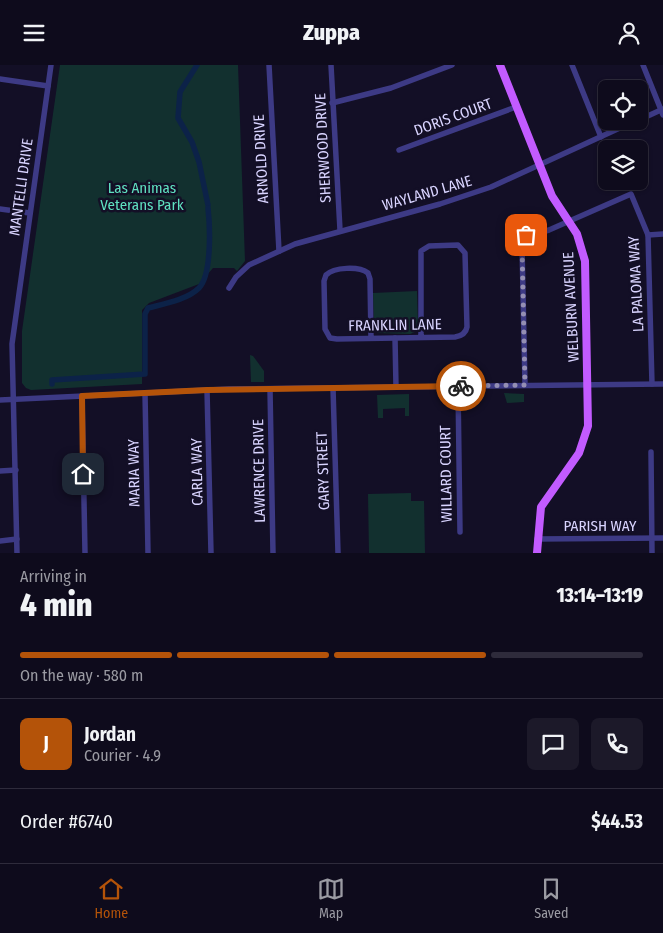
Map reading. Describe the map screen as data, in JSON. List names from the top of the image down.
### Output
{
  "streets": {
    "main road": ["WELBURN AVENUE"],
    "street": [
      "DORIS COURT",
      "SHERWOOD DRIVE",
      "ARNOLD DRIVE",
      "MANTELLI DRIVE",
      "WAYLAND LANE",
      "LA PALOMA WAY",
      "FRANKLIN LANE",
      "LAWRENCE DRIVE",
      "GARY STREET",
      "CARLA WAY",
      "MARIA WAY",
      "WILLARD COURT",
      "PARISH WAY"
    ]
  },
  "crossings": [
    ["DORIS COURT", "WELBURN AVENUE"],
    ["SHERWOOD DRIVE", "WAYLAND LANE"],
    ["ARNOLD DRIVE", "WAYLAND LANE"],
    ["WAYLAND LANE", "WELBURN AVENUE"],
    ["LA PALOMA WAY", "WELBURN AVENUE"],
    ["WELBURN AVENUE", "PARISH WAY"]
  ],
  "parks": ["Las Animas Veterans Park"],
  "page": {
    "header": "Zuppa",
    "heading": ["4 min", "Arriving in", "13:14–13:19"],
    "panel": [
      "Jordan",
      "Courier · 4.9",
      "Order #6740",
      "$44.53"
    ],
    "bar": "On the way · 580 m",
    "round": "J",
    "tabs": ["Home", "Map", "Saved"]
  }
}
